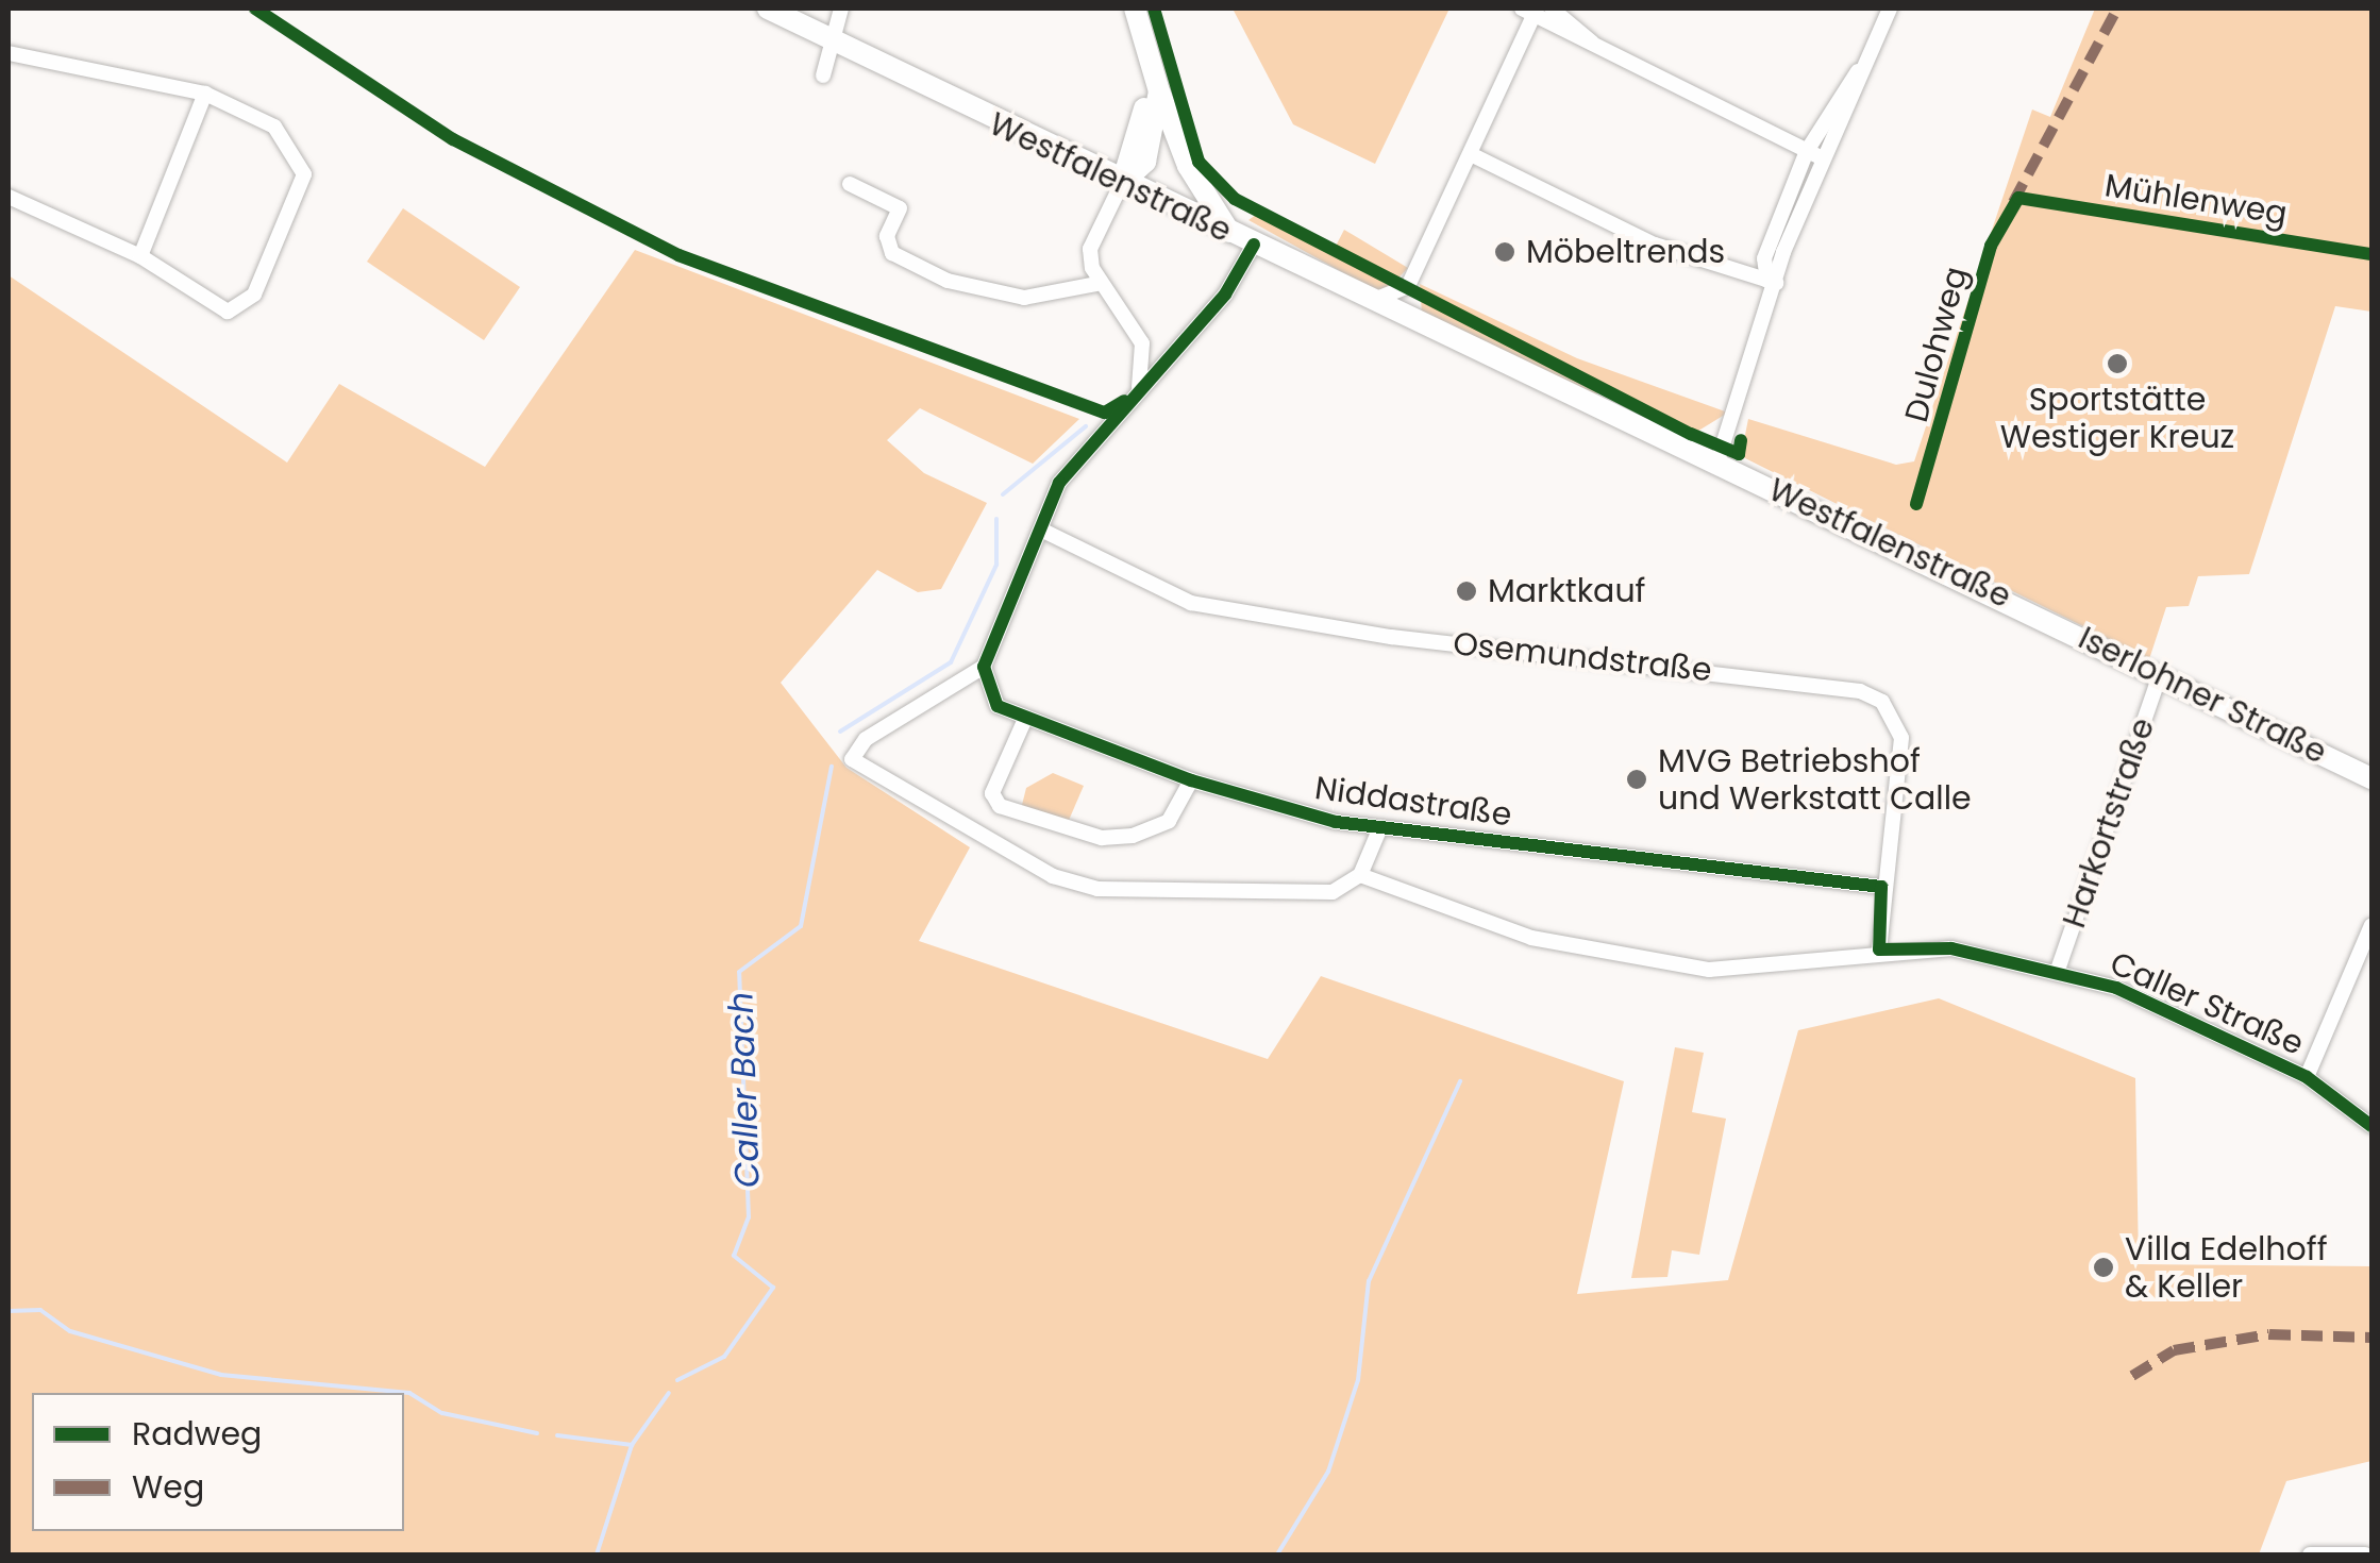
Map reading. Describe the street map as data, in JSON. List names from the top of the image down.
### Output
{
  "streets": {
    "main road": ["Westfalenstraße", "Iserlohner Straße"],
    "street": [
      "Osemundstraße",
      "Niddastraße",
      "Harkortstraße",
      "Caller Straße"
    ],
    "cycle path": ["Mühlenweg"]
  },
  "crossings": [
    ["Westfalenstraße", "Iserlohner Straße"],
    ["Osemundstraße", "Niddastraße"],
    ["Osemundstraße", "Caller Straße"],
    ["Iserlohner Straße", "Harkortstraße"],
    ["Harkortstraße", "Caller Straße"]
  ],
  "water": ["Caller Bach"],
  "places": [
    "Möbeltrends",
    "Sportstätte Westiger Kreuz",
    "Marktkauf",
    "MVG Betriebshof und Werkstatt Calle",
    "Villa Edelhoff & Keller"
  ],
  "legend": ["Radweg", "Weg"]
}
